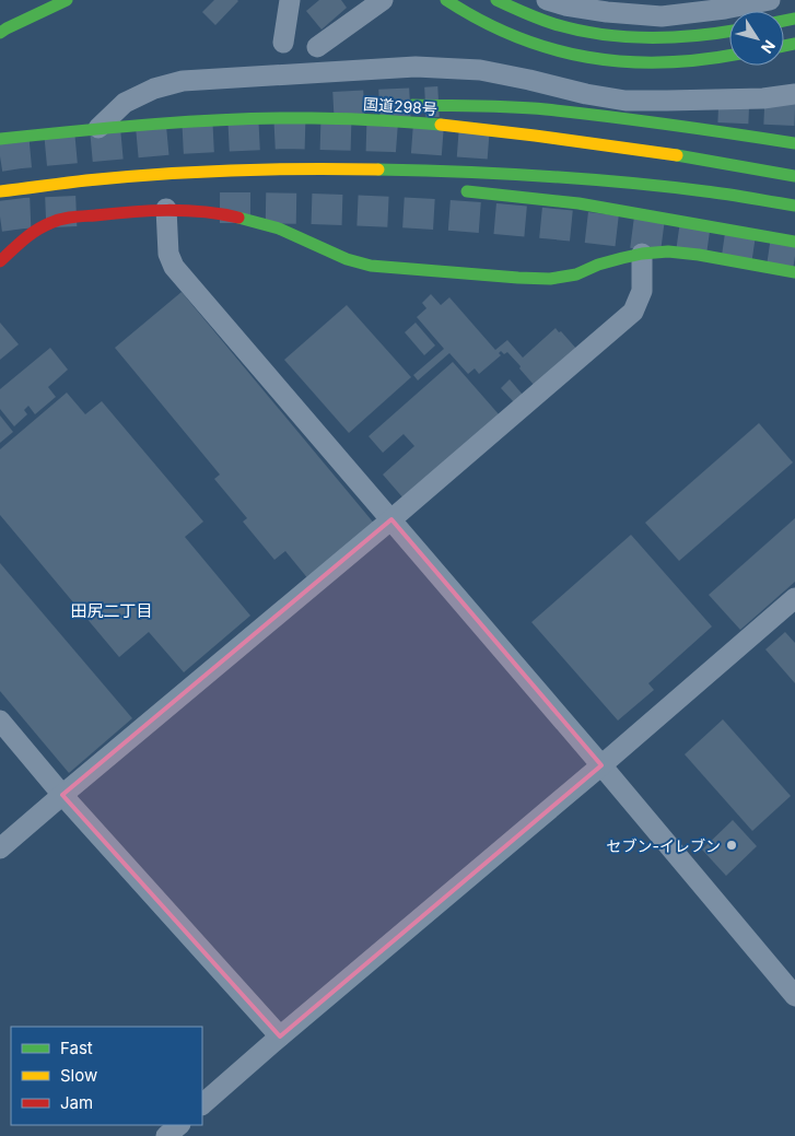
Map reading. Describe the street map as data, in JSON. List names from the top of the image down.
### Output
{
  "streets": {
    "main road": ["国道298号"]
  },
  "districts": ["田尻二丁目"],
  "places": ["セブン-イレブン"],
  "legend": ["Fast", "Slow", "Jam"],
  "north": "bottom right"
}
